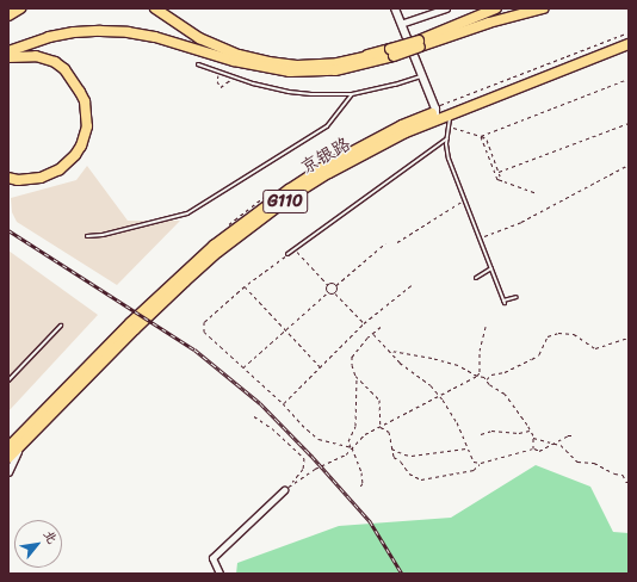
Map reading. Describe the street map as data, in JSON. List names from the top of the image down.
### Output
{
  "streets": {
    "highway": ["京银路", "G110"]
  },
  "north": "top right"
}
